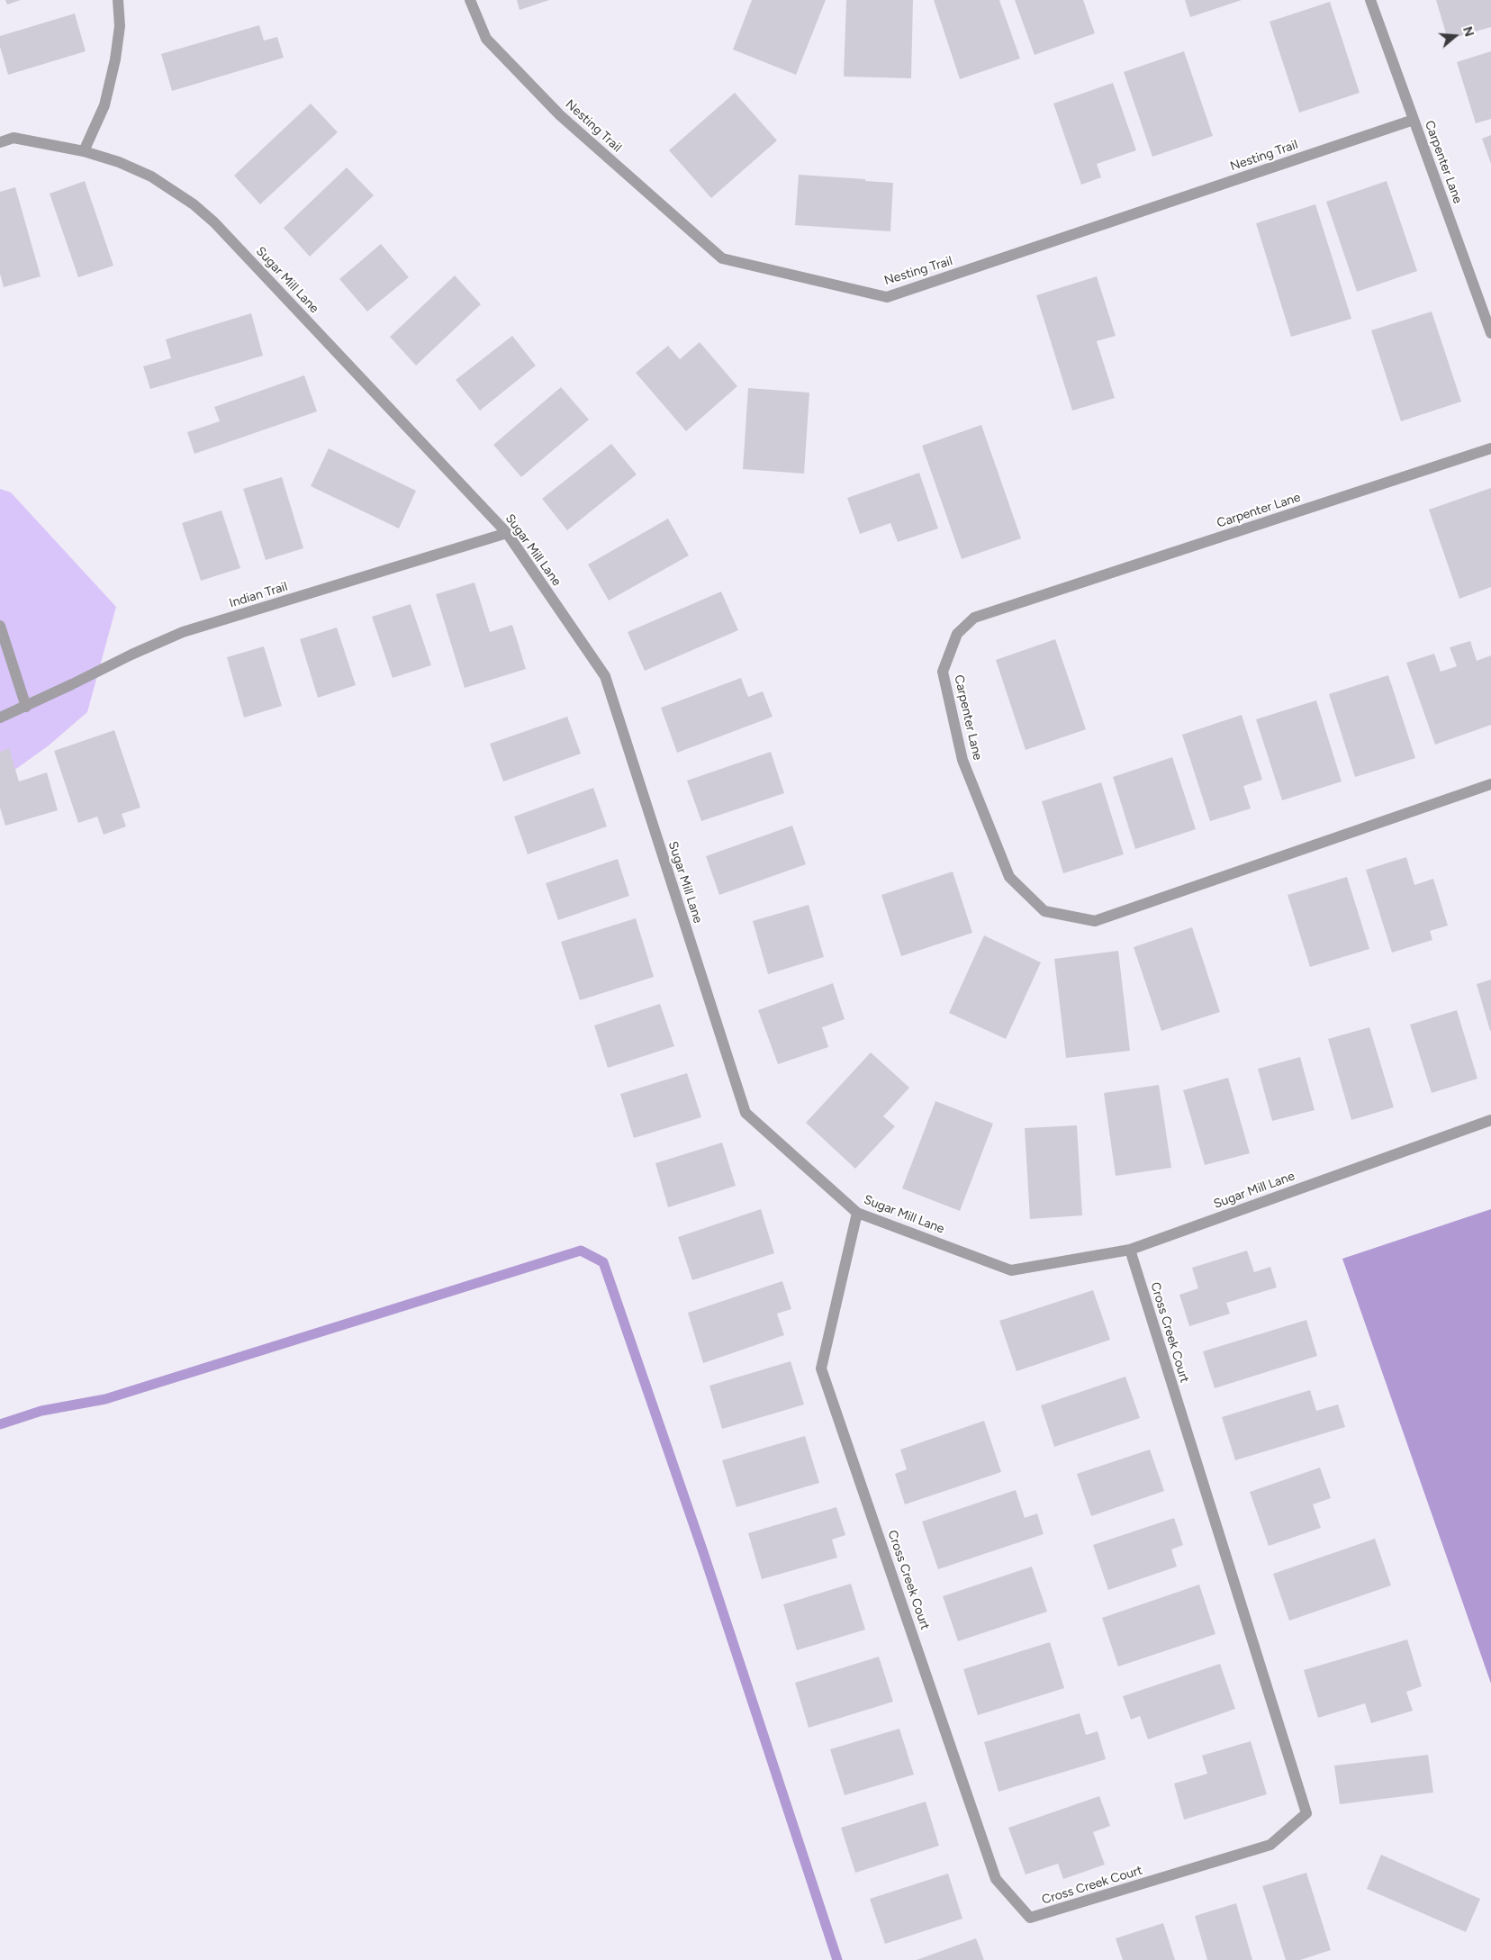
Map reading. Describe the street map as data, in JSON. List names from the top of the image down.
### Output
{
  "streets": {
    "street": [
      "Nesting Trail",
      "Carpenter Lane",
      "Sugar Mill Lane",
      "Indian Trail",
      "Cross Creek Court"
    ]
  },
  "crossings": [
    ["Nesting Trail", "Carpenter Lane"],
    ["Sugar Mill Lane", "Indian Trail"],
    ["Sugar Mill Lane", "Cross Creek Court"]
  ],
  "north": "right"
}
